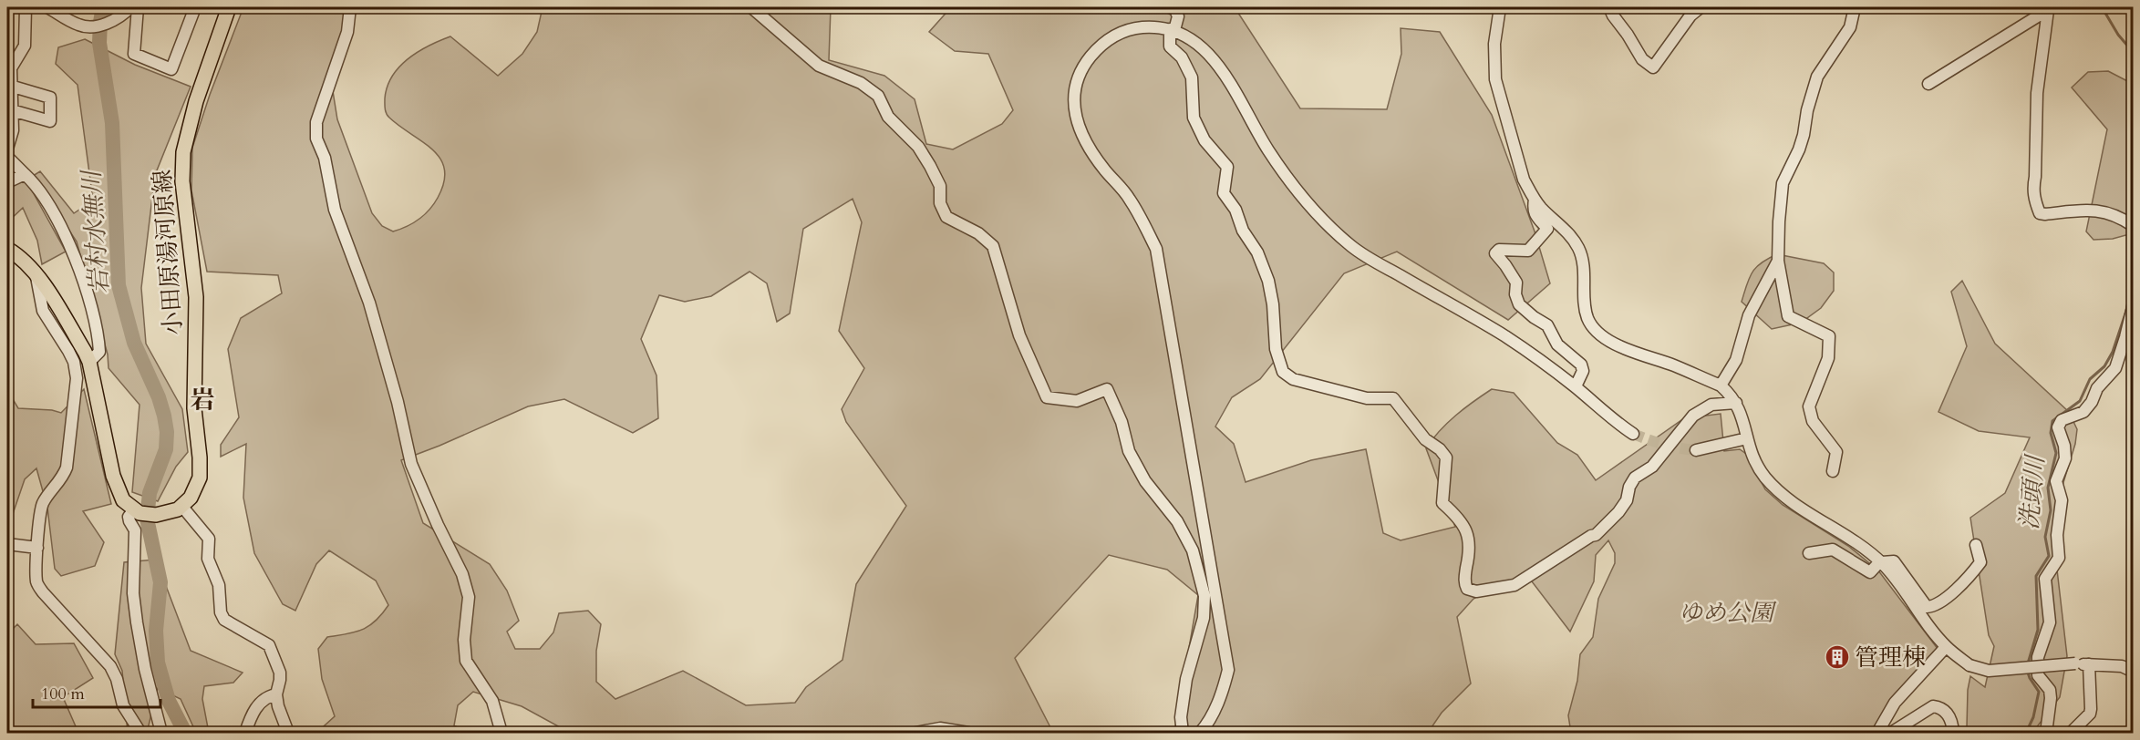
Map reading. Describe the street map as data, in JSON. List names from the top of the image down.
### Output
{
  "streets": {
    "main road": ["小田原湯河原線"]
  },
  "districts": ["岩"],
  "water": ["岩村水無川", "洗頭川"],
  "parks": ["ゆめ公園"],
  "places": {
    "building": ["管理棟"]
  },
  "scale_bar": "100 m"
}
